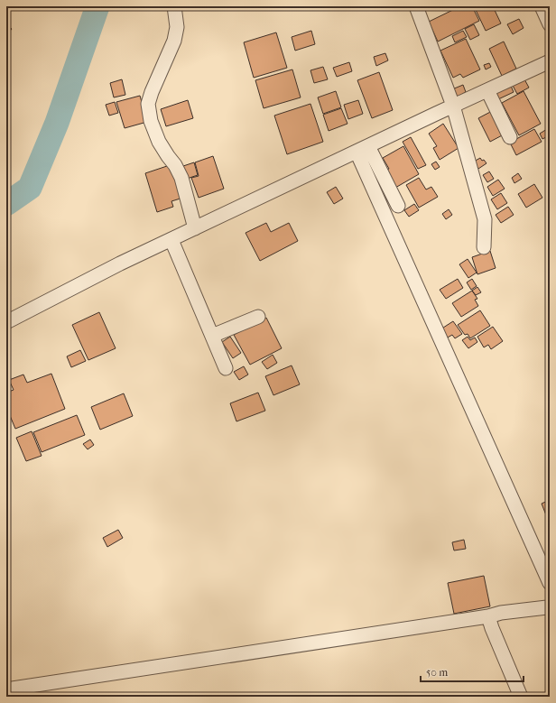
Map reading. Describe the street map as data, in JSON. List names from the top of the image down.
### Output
{
  "scale_bar": "50 m"
}
